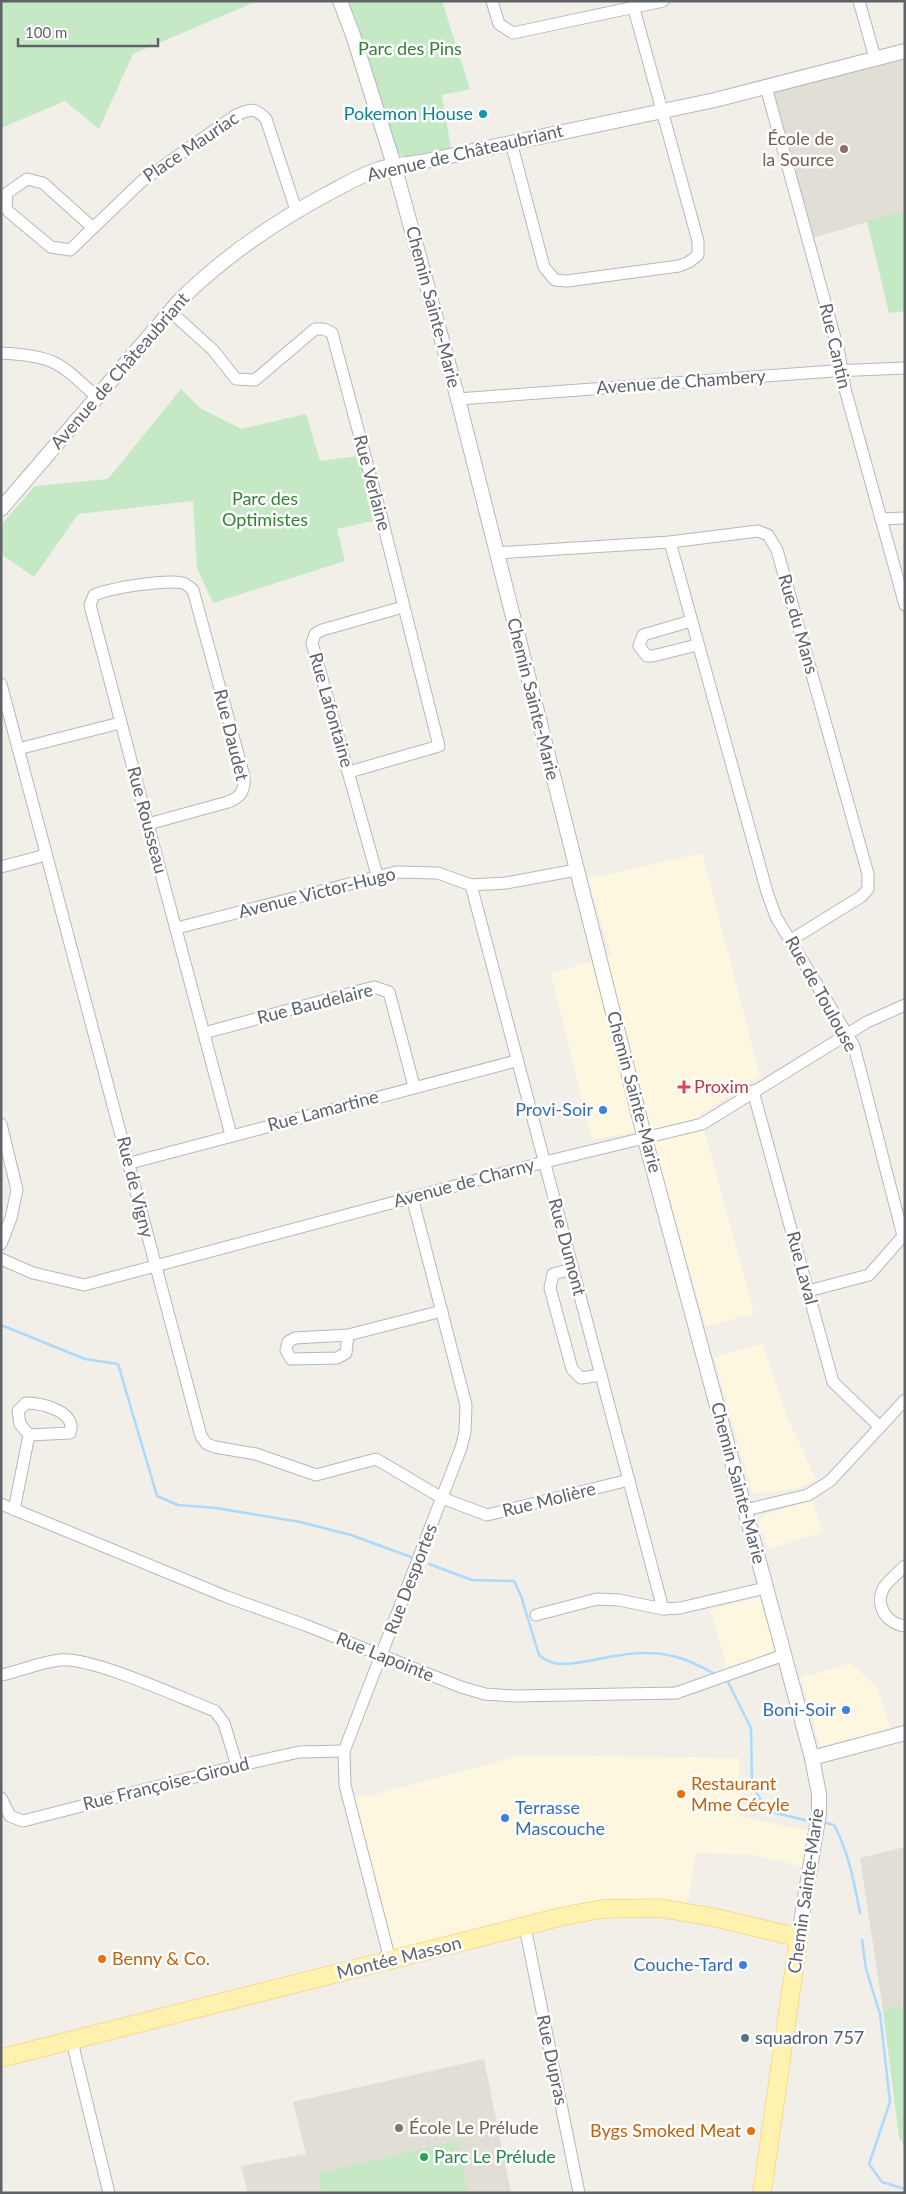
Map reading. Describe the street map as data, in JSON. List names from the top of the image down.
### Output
{
  "streets": {
    "main road": ["Chemin Sainte-Marie", "Montée Masson"],
    "street": [
      "Place Mauriac",
      "Avenue de Châteaubriant",
      "Rue Cantin",
      "Avenue de Chambery",
      "Rue Verlaine",
      "Rue du Mans",
      "Rue Lafontaine",
      "Rue Daudet",
      "Rue Rousseau",
      "Avenue Victor-Hugo",
      "Rue de Toulouse",
      "Rue Baudelaire",
      "Rue Lamartine",
      "Avenue de Charny",
      "Rue de Vigny",
      "Rue Dumont",
      "Rue Laval",
      "Rue Molière",
      "Rue Desportes",
      "Rue Lapointe",
      "Rue Françoise-Giroud",
      "Rue Dupras"
    ]
  },
  "crossings": [
    ["Place Mauriac", "Avenue de Châteaubriant"],
    ["Avenue de Châteaubriant", "Chemin Sainte-Marie"],
    ["Avenue de Châteaubriant", "Rue Cantin"],
    ["Avenue de Châteaubriant", "Rue Verlaine"],
    ["Chemin Sainte-Marie", "Avenue de Chambery"],
    ["Chemin Sainte-Marie", "Rue du Mans"],
    ["Chemin Sainte-Marie", "Avenue Victor-Hugo"],
    ["Chemin Sainte-Marie", "Avenue de Charny"],
    ["Chemin Sainte-Marie", "Rue Lapointe"],
    ["Chemin Sainte-Marie", "Montée Masson"],
    ["Rue Cantin", "Avenue de Chambery"],
    ["Rue Verlaine", "Rue Lafontaine"],
    ["Rue du Mans", "Rue de Toulouse"],
    ["Rue Lafontaine", "Avenue Victor-Hugo"],
    ["Rue Daudet", "Rue Rousseau"],
    ["Rue Rousseau", "Avenue Victor-Hugo"],
    ["Rue Rousseau", "Rue Baudelaire"],
    ["Rue Rousseau", "Rue Lamartine"],
    ["Avenue Victor-Hugo", "Rue Dumont"],
    ["Rue de Toulouse", "Avenue de Charny"],
    ["Rue de Toulouse", "Rue Laval"],
    ["Rue Baudelaire", "Rue Lamartine"],
    ["Rue Lamartine", "Rue de Vigny"],
    ["Rue Lamartine", "Rue Dumont"],
    ["Avenue de Charny", "Rue de Vigny"],
    ["Avenue de Charny", "Rue Dumont"],
    ["Avenue de Charny", "Rue Laval"],
    ["Avenue de Charny", "Rue Desportes"],
    ["Rue de Vigny", "Rue Molière"],
    ["Rue de Vigny", "Rue Desportes"],
    ["Rue Dumont", "Rue Molière"],
    ["Rue Molière", "Rue Desportes"],
    ["Rue Desportes", "Rue Lapointe"],
    ["Rue Desportes", "Rue Françoise-Giroud"],
    ["Rue Desportes", "Montée Masson"],
    ["Montée Masson", "Rue Dupras"]
  ],
  "parks": ["Parc des Pins", "Parc des Optimistes"],
  "places": {
    "other": [
      "Pokemon House",
      "École de la Source",
      "Provi-Soir",
      "Boni-Soir",
      "Restaurant Mme Cécyle",
      "Terrasse Mascouche",
      "Benny & Co.",
      "Couche-Tard",
      "squadron 757",
      "École Le Prélude",
      "Bygs Smoked Meat",
      "Parc Le Prélude"
    ],
    "health": ["Proxim"]
  },
  "scale_bar": "100 m"
}
